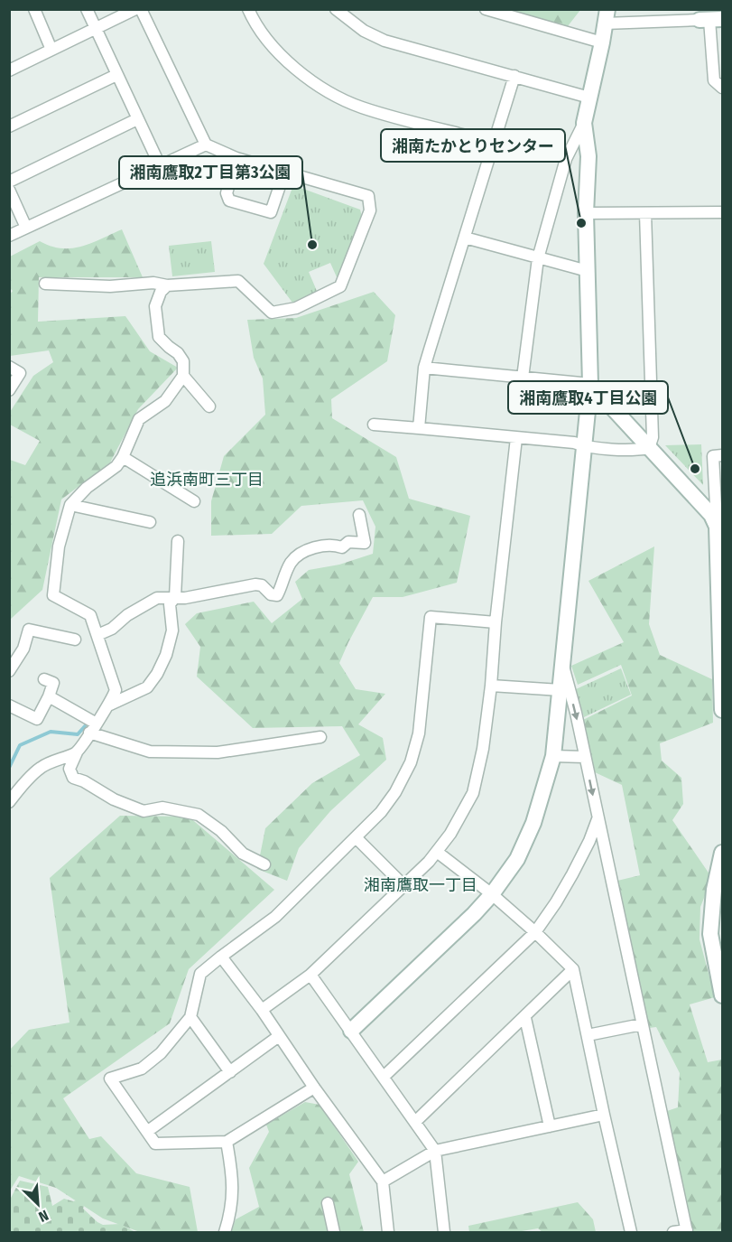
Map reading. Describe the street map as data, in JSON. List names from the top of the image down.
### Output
{
  "districts": ["追浜南町三丁目", "湘南鷹取一丁目"],
  "places": ["湘南たかとりセンター", "湘南鷹取2丁目第3公園", "湘南鷹取4丁目公園"],
  "north": "bottom right"
}
